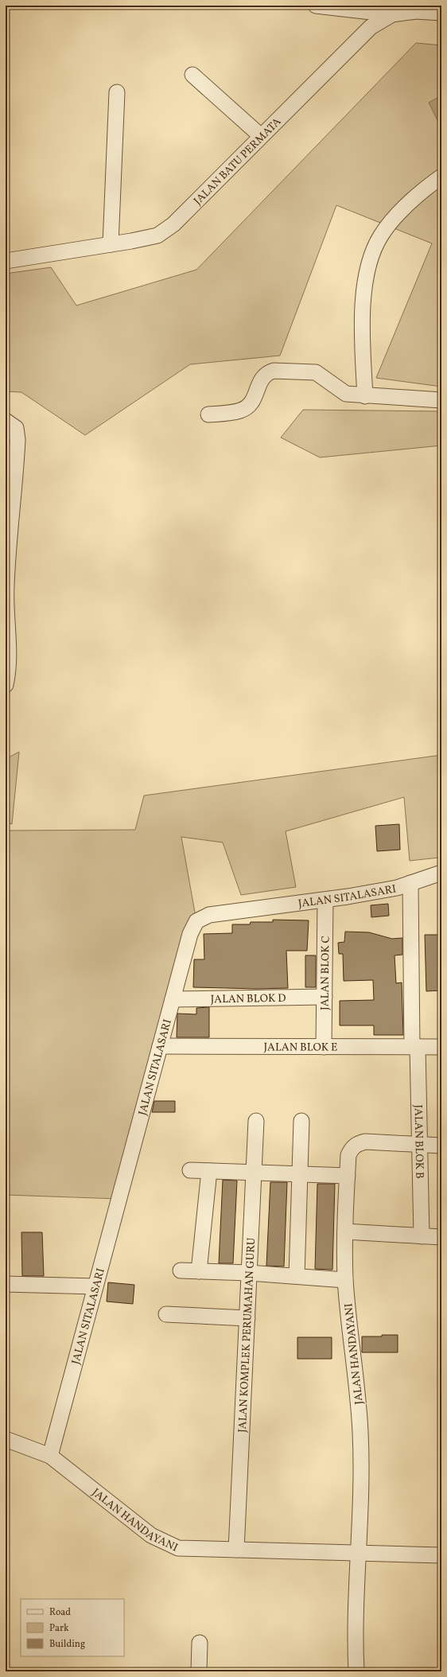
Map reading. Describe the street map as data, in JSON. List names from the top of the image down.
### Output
{
  "streets": {
    "street": [
      "JALAN BATU PERMATA",
      "JALAN SITALASARI",
      "JALAN BLOK C",
      "JALAN BLOK D",
      "JALAN BLOK E",
      "JALAN BLOK B",
      "JALAN KOMPLEK PERUMAHAN GURU",
      "JALAN HANDAYANI"
    ]
  },
  "crossings": [
    ["JALAN SITALASARI", "JALAN BLOK C"],
    ["JALAN SITALASARI", "JALAN BLOK D"],
    ["JALAN SITALASARI", "JALAN BLOK E"],
    ["JALAN SITALASARI", "JALAN BLOK B"],
    ["JALAN SITALASARI", "JALAN HANDAYANI"],
    ["JALAN BLOK C", "JALAN BLOK D"],
    ["JALAN BLOK C", "JALAN BLOK E"],
    ["JALAN BLOK E", "JALAN BLOK B"],
    ["JALAN BLOK B", "JALAN HANDAYANI"],
    ["JALAN KOMPLEK PERUMAHAN GURU", "JALAN HANDAYANI"]
  ],
  "legend": ["Road", "Park", "Building"]
}
